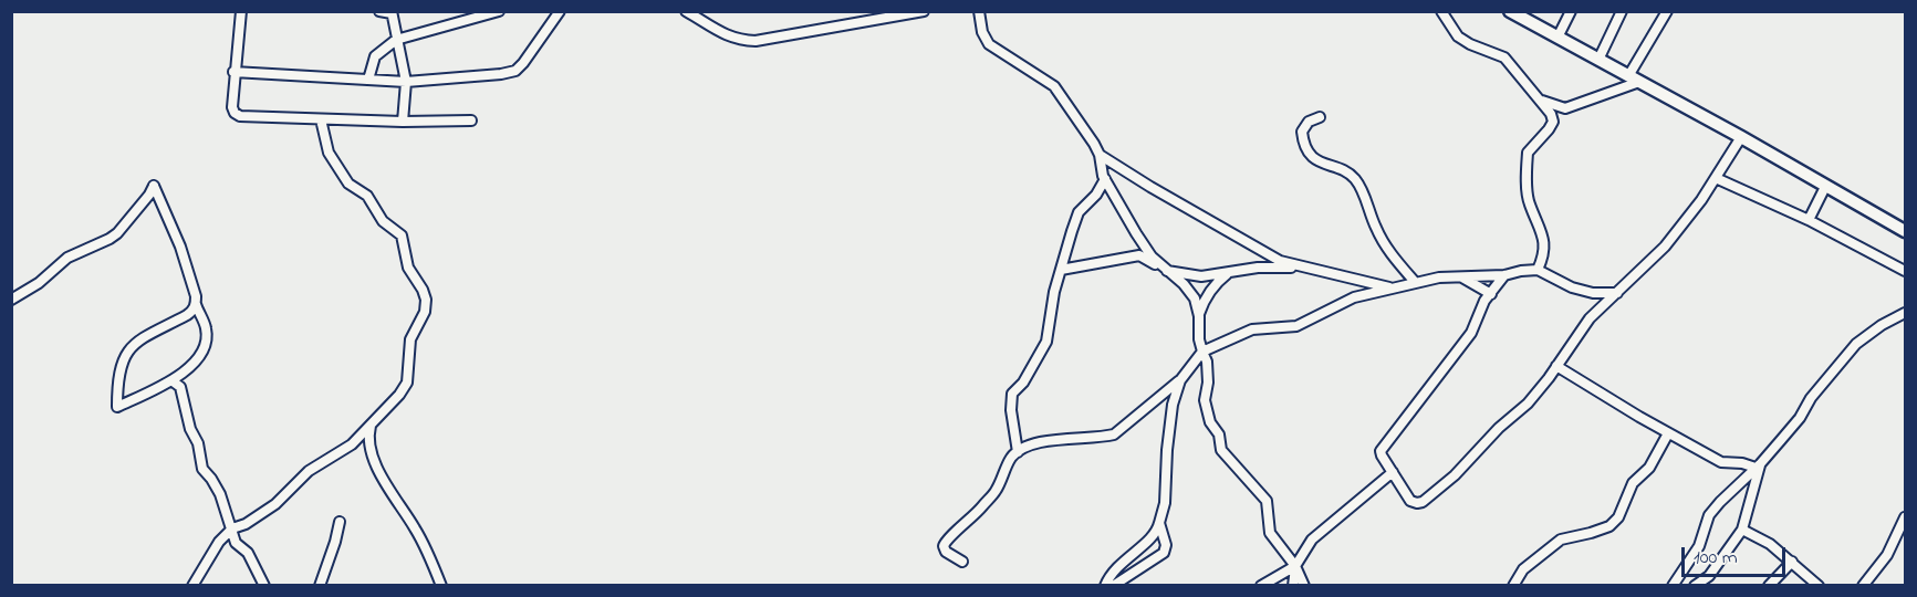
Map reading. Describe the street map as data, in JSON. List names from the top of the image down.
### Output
{
  "scale_bar": "100 m"
}
